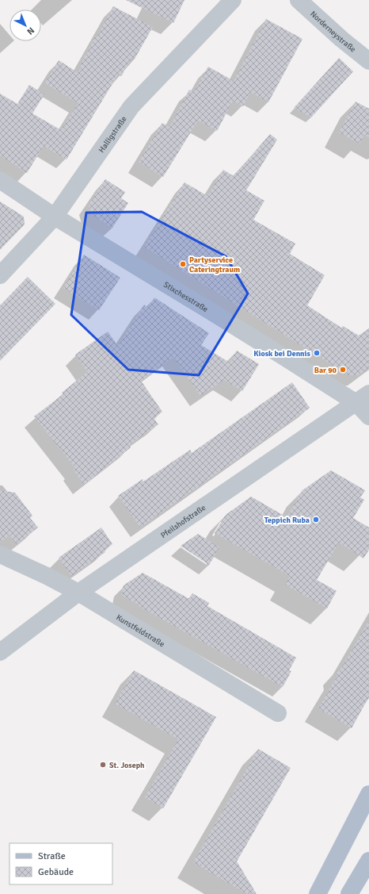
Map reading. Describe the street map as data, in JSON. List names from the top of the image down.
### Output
{
  "streets": {
    "street": [
      "Norderneystraße",
      "Halligstraße",
      "Stixchesstraße",
      "Pfeilshofstraße",
      "Kunstfeldstraße"
    ]
  },
  "crossings": [
    ["Halligstraße", "Stixchesstraße"],
    ["Stixchesstraße", "Pfeilshofstraße"],
    ["Pfeilshofstraße", "Kunstfeldstraße"]
  ],
  "places": [
    "Partyservice Cateringtraum",
    "Kiosk bei Dennis",
    "Bar 90",
    "Teppich Ruba",
    "St. Joseph"
  ],
  "legend": ["Straße", "Gebäude"],
  "north": "bottom right"
}
